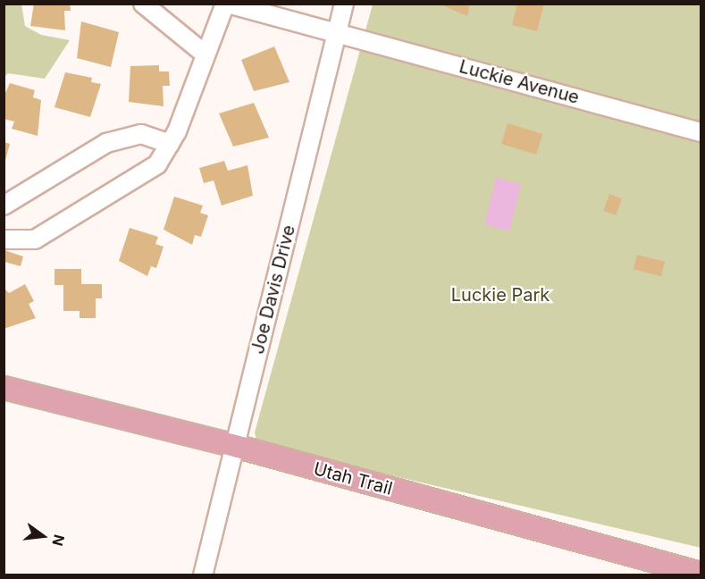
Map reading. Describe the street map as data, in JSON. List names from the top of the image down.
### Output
{
  "streets": {
    "main road": ["Utah Trail"],
    "street": ["Luckie Avenue", "Joe Davis Drive"]
  },
  "crossings": [
    ["Luckie Avenue", "Joe Davis Drive"],
    ["Joe Davis Drive", "Utah Trail"]
  ],
  "parks": ["Luckie Park"],
  "north": "right"
}
